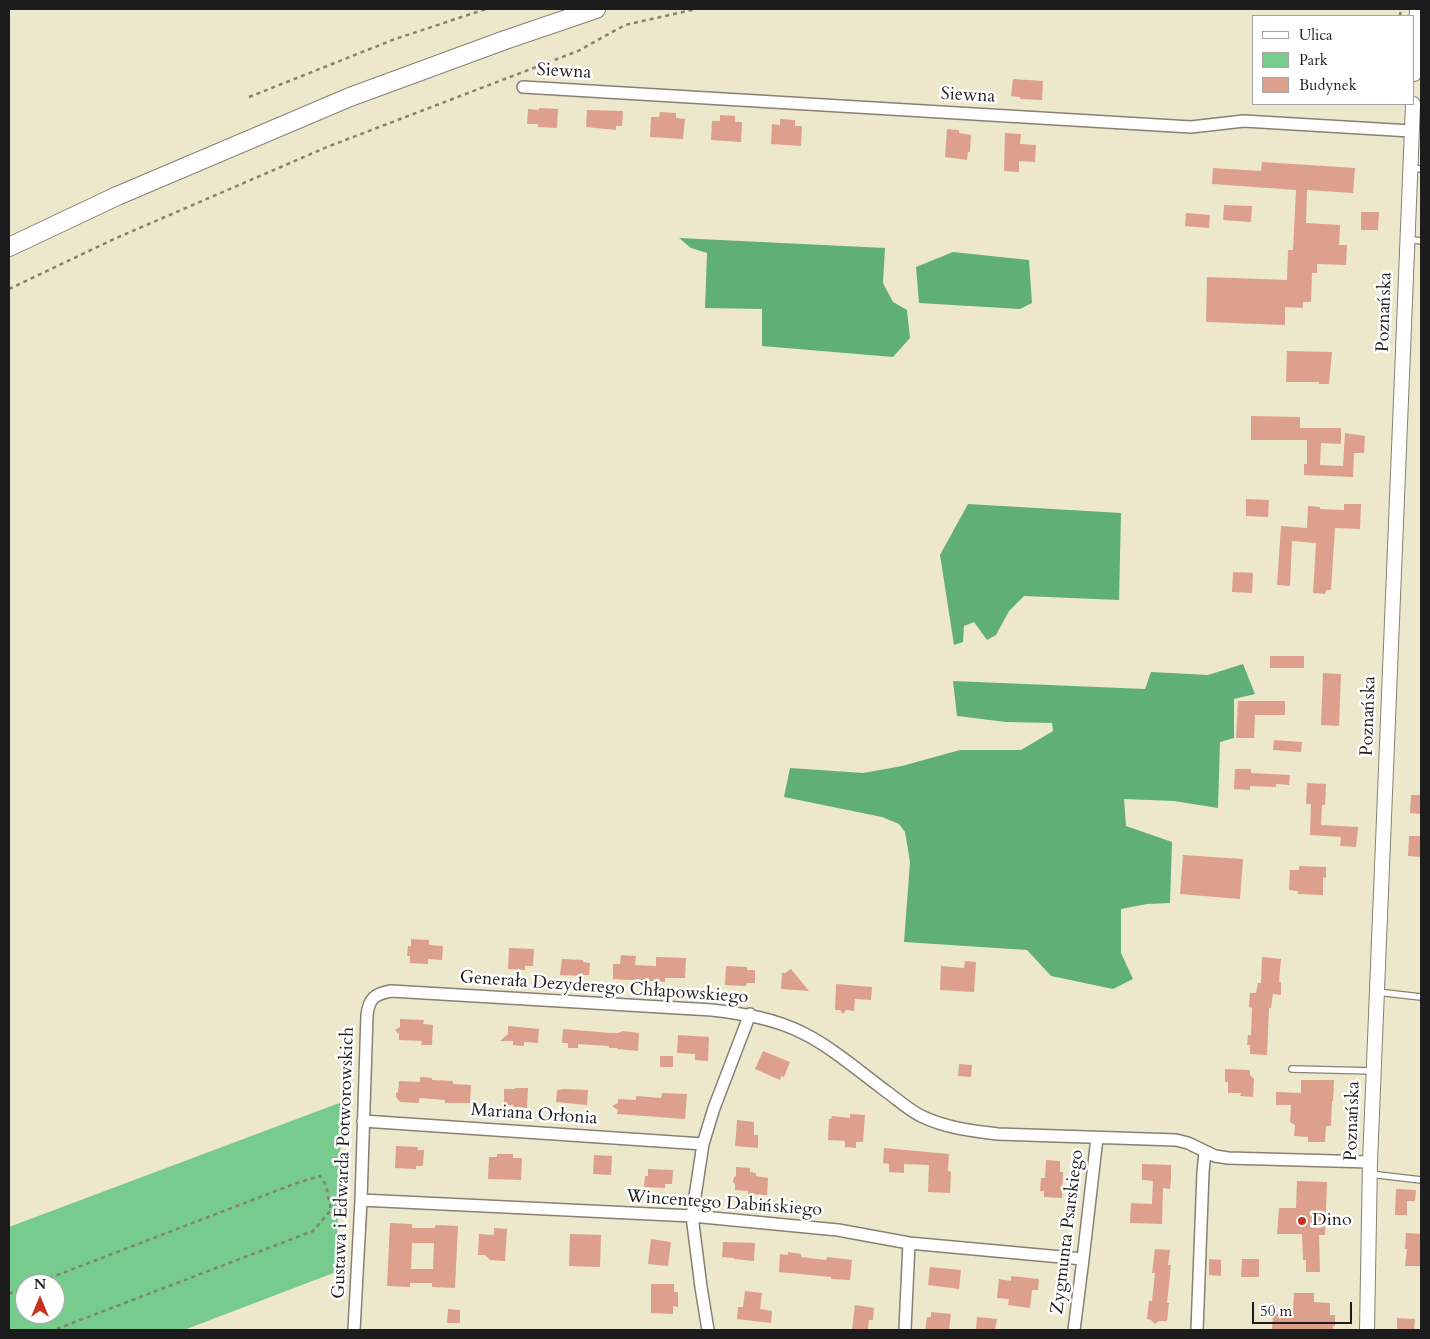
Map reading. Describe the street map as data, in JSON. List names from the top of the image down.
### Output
{
  "streets": {
    "street": [
      "Siewna",
      "Poznańska",
      "Generała Dezyderego Chłapowskiego",
      "Mariana Orłonia",
      "Gustawa i Edwarda Potworowskich",
      "Wincentego Dabińskiego",
      "Zygmunta Psarskiego"
    ]
  },
  "crossings": [
    ["Siewna", "Poznańska"],
    ["Poznańska", "Generała Dezyderego Chłapowskiego"],
    ["Generała Dezyderego Chłapowskiego", "Gustawa i Edwarda Potworowskich"],
    ["Generała Dezyderego Chłapowskiego", "Zygmunta Psarskiego"],
    ["Mariana Orłonia", "Gustawa i Edwarda Potworowskich"],
    ["Gustawa i Edwarda Potworowskich", "Wincentego Dabińskiego"],
    ["Wincentego Dabińskiego", "Zygmunta Psarskiego"]
  ],
  "places": ["Dino"],
  "legend": ["Ulica", "Park", "Budynek"],
  "scale_bar": "50 m",
  "north": "top"
}
